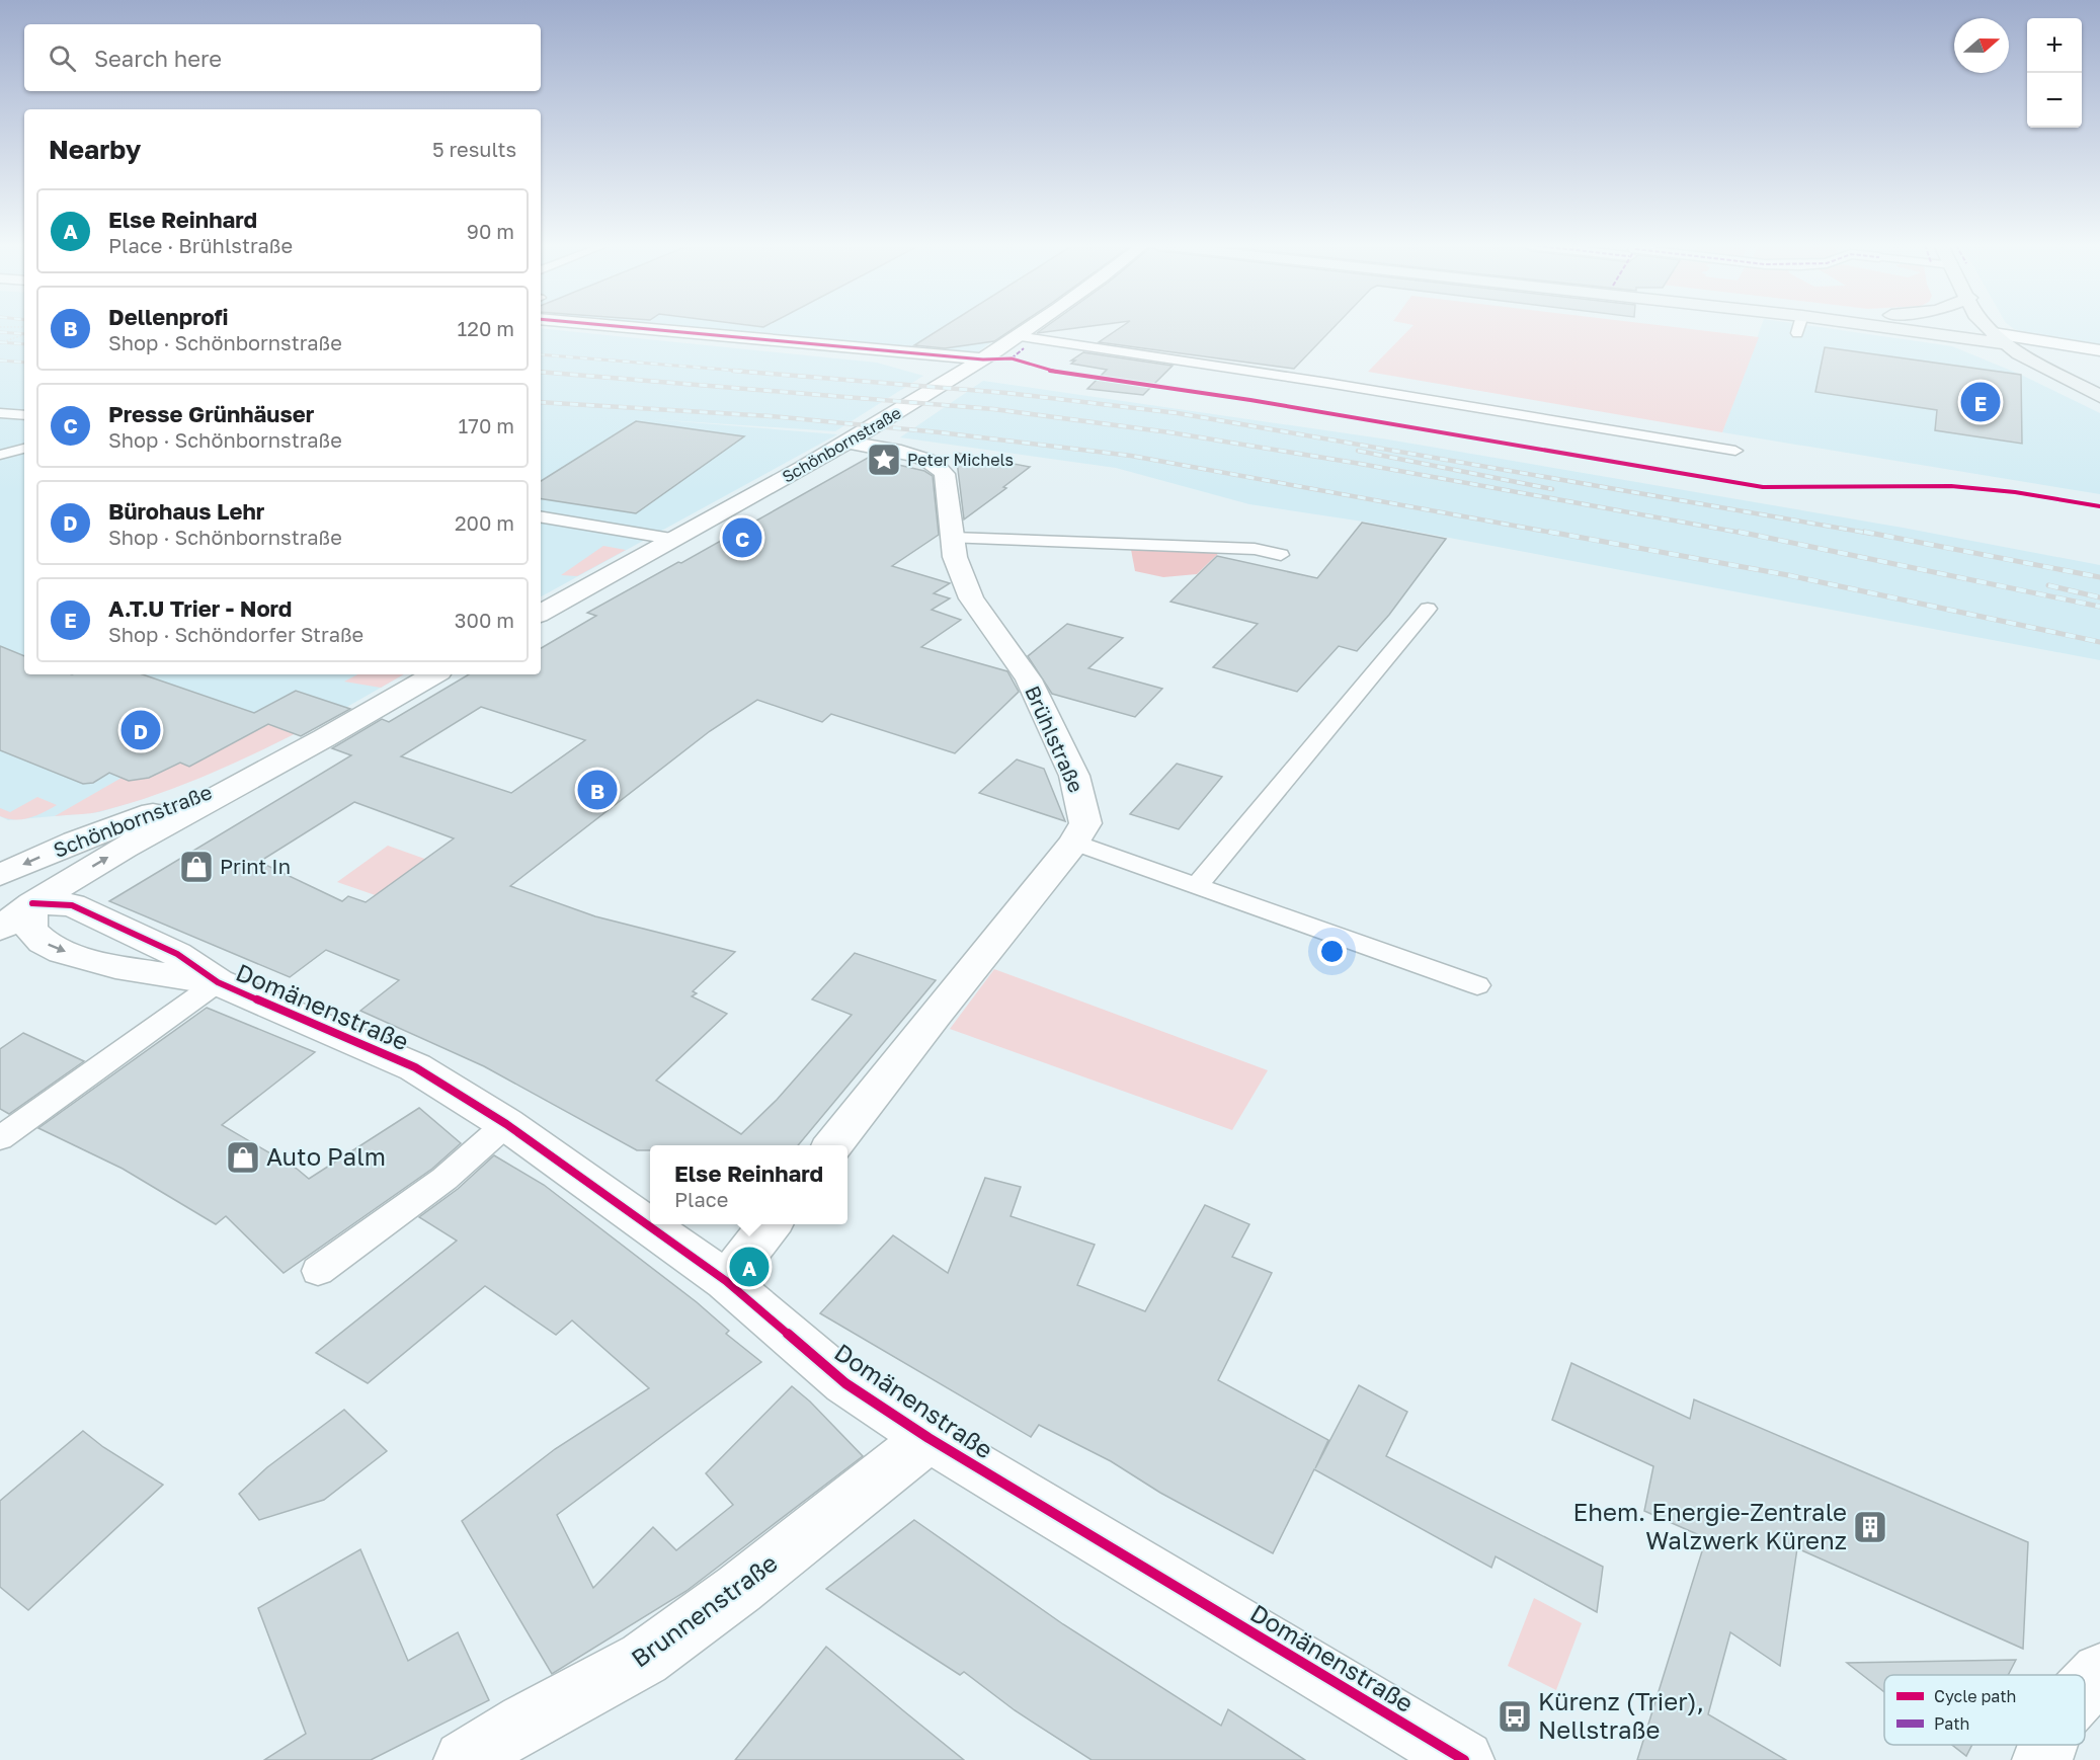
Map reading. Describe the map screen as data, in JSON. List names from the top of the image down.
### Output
{
  "streets": {
    "street": [
      "Schönbornstraße",
      "Brühlstraße",
      "Domänenstraße",
      "Brunnenstraße"
    ]
  },
  "crossings": [
    ["Schönbornstraße", "Brühlstraße"],
    ["Schönbornstraße", "Domänenstraße"],
    ["Domänenstraße", "Brunnenstraße"]
  ],
  "places": {
    "place": ["Peter Michels"],
    "shop": ["Print In", "Auto Palm"],
    "building": ["Ehem. Energie-Zentrale Walzwerk Kürenz"],
    "bus stop": ["Kürenz (Trier), Nellstraße"]
  },
  "legend": ["Cycle path", "Path"],
  "north": "right",
  "page": {
    "map_buttons": ["+", "−"],
    "search": "Search here",
    "heading": ["Nearby", "5 results"],
    "list": [
      {
        "mark": "A",
        "name": "Else Reinhard",
        "note": "Place · Brühlstraße",
        "value": "90 m"
      },
      {
        "mark": "B",
        "name": "Dellenprofi",
        "note": "Shop · Schönbornstraße",
        "value": "120 m"
      },
      {
        "mark": "C",
        "name": "Presse Grünhäuser",
        "note": "Shop · Schönbornstraße",
        "value": "170 m"
      },
      {
        "mark": "D",
        "name": "Bürohaus Lehr",
        "note": "Shop · Schönbornstraße",
        "value": "200 m"
      },
      {
        "mark": "E",
        "name": "A.T.U Trier - Nord",
        "note": "Shop · Schöndorfer Straße",
        "value": "300 m"
      }
    ],
    "pins": [
      "E",
      "C",
      "D",
      "B",
      "A"
    ],
    "popup": ["Else Reinhard", "Place"]
  }
}
